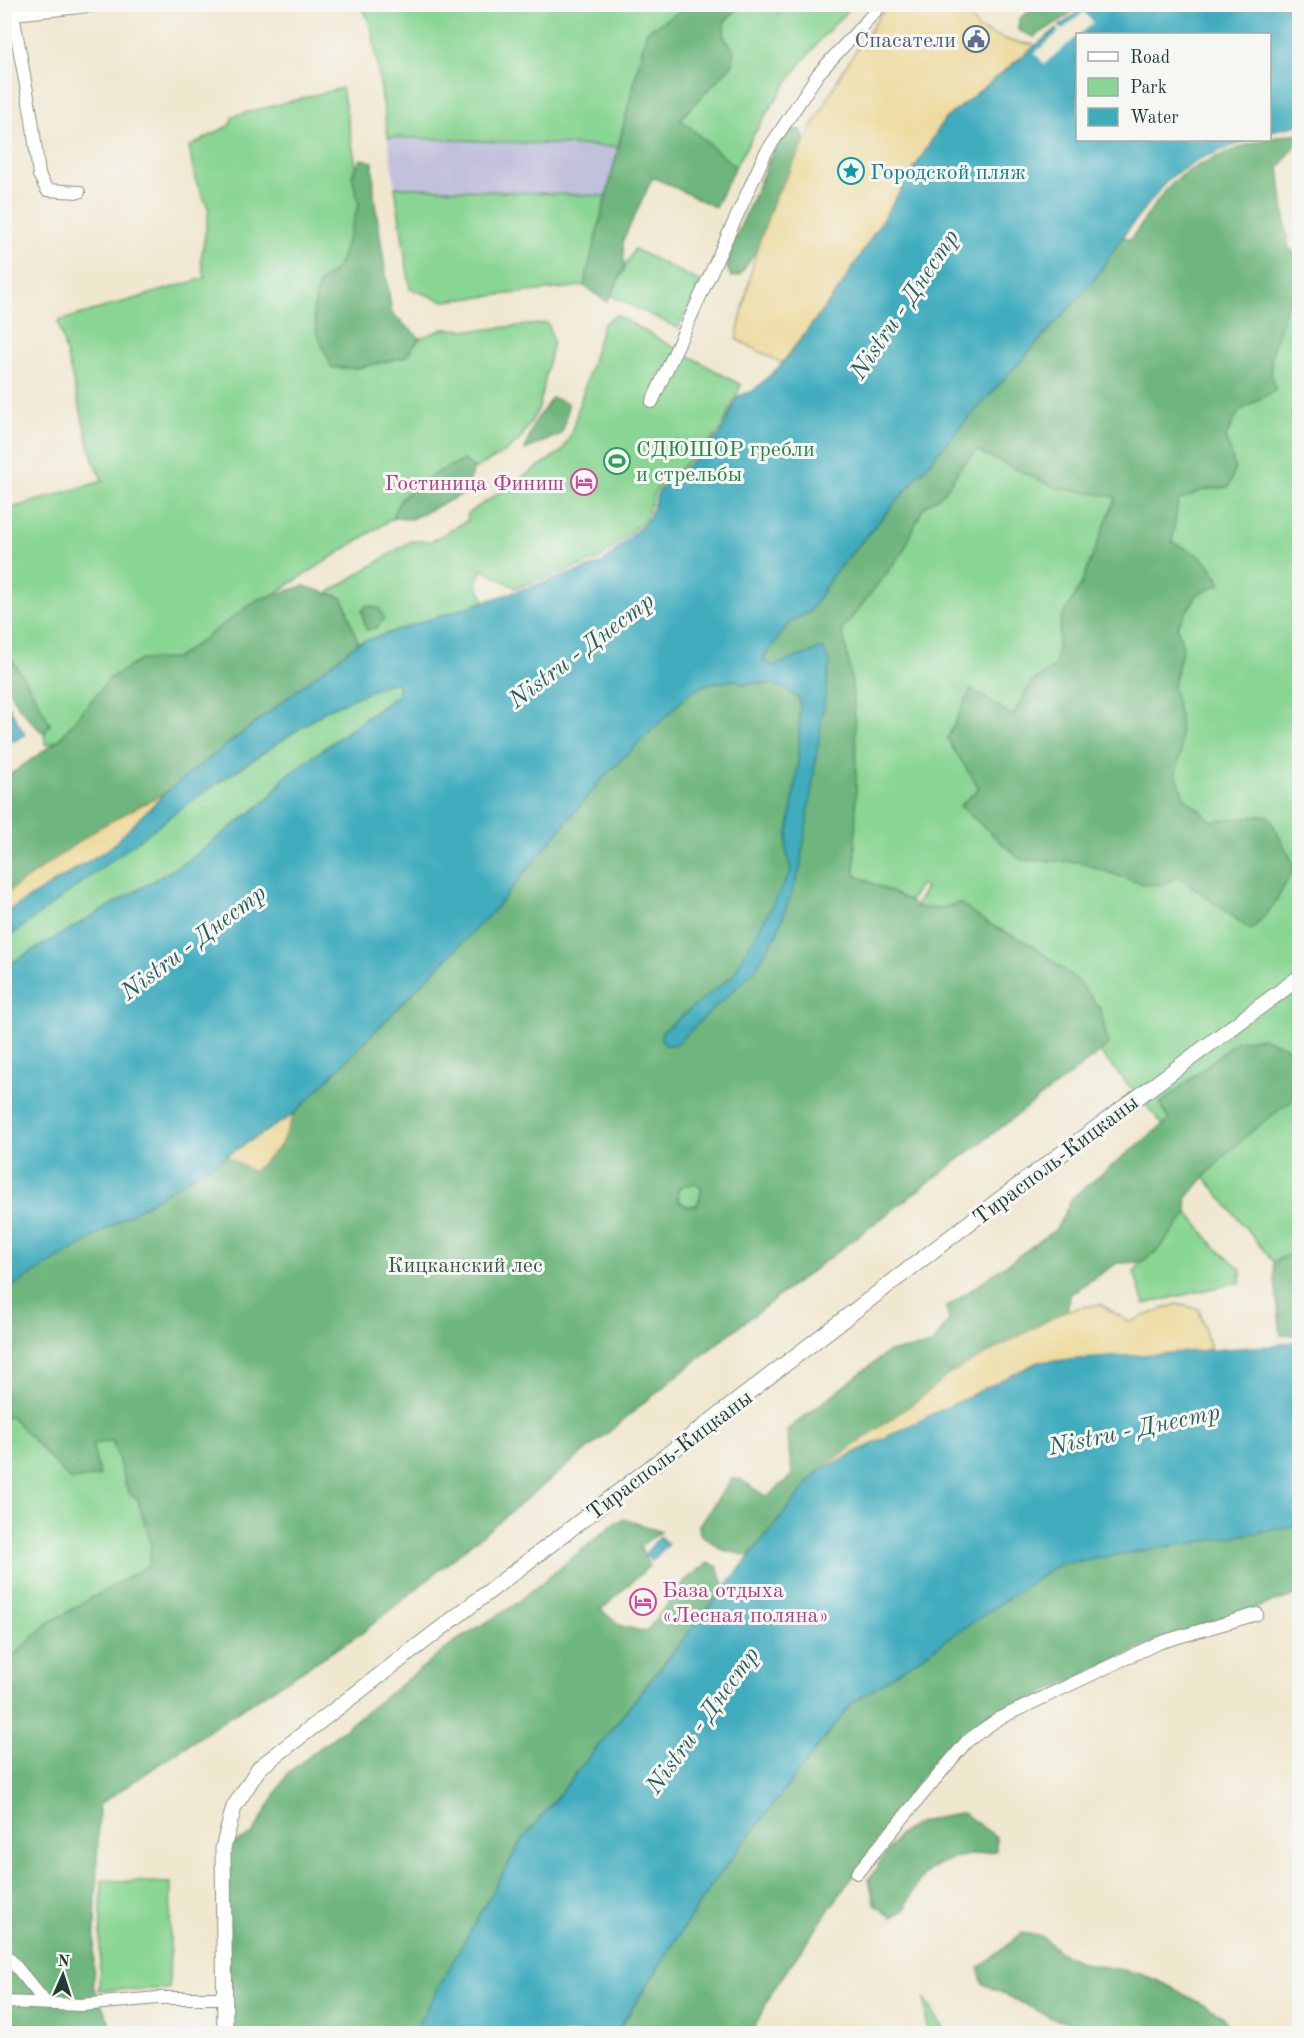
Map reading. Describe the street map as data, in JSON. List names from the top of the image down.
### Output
{
  "streets": {
    "street": ["Тирасполь-Кицканы"]
  },
  "water": ["Nistru - Днестр"],
  "parks": ["Кицканский лес"],
  "places": {
    "public building": ["Спасатели"],
    "place": ["Городской пляж"],
    "sports": ["СДЮШОР гребли и стрельбы"],
    "hotel": ["Гостиница Финиш", "База отдыха «Лесная поляна»"]
  },
  "legend": ["Road", "Park", "Water"],
  "north": "top"
}
